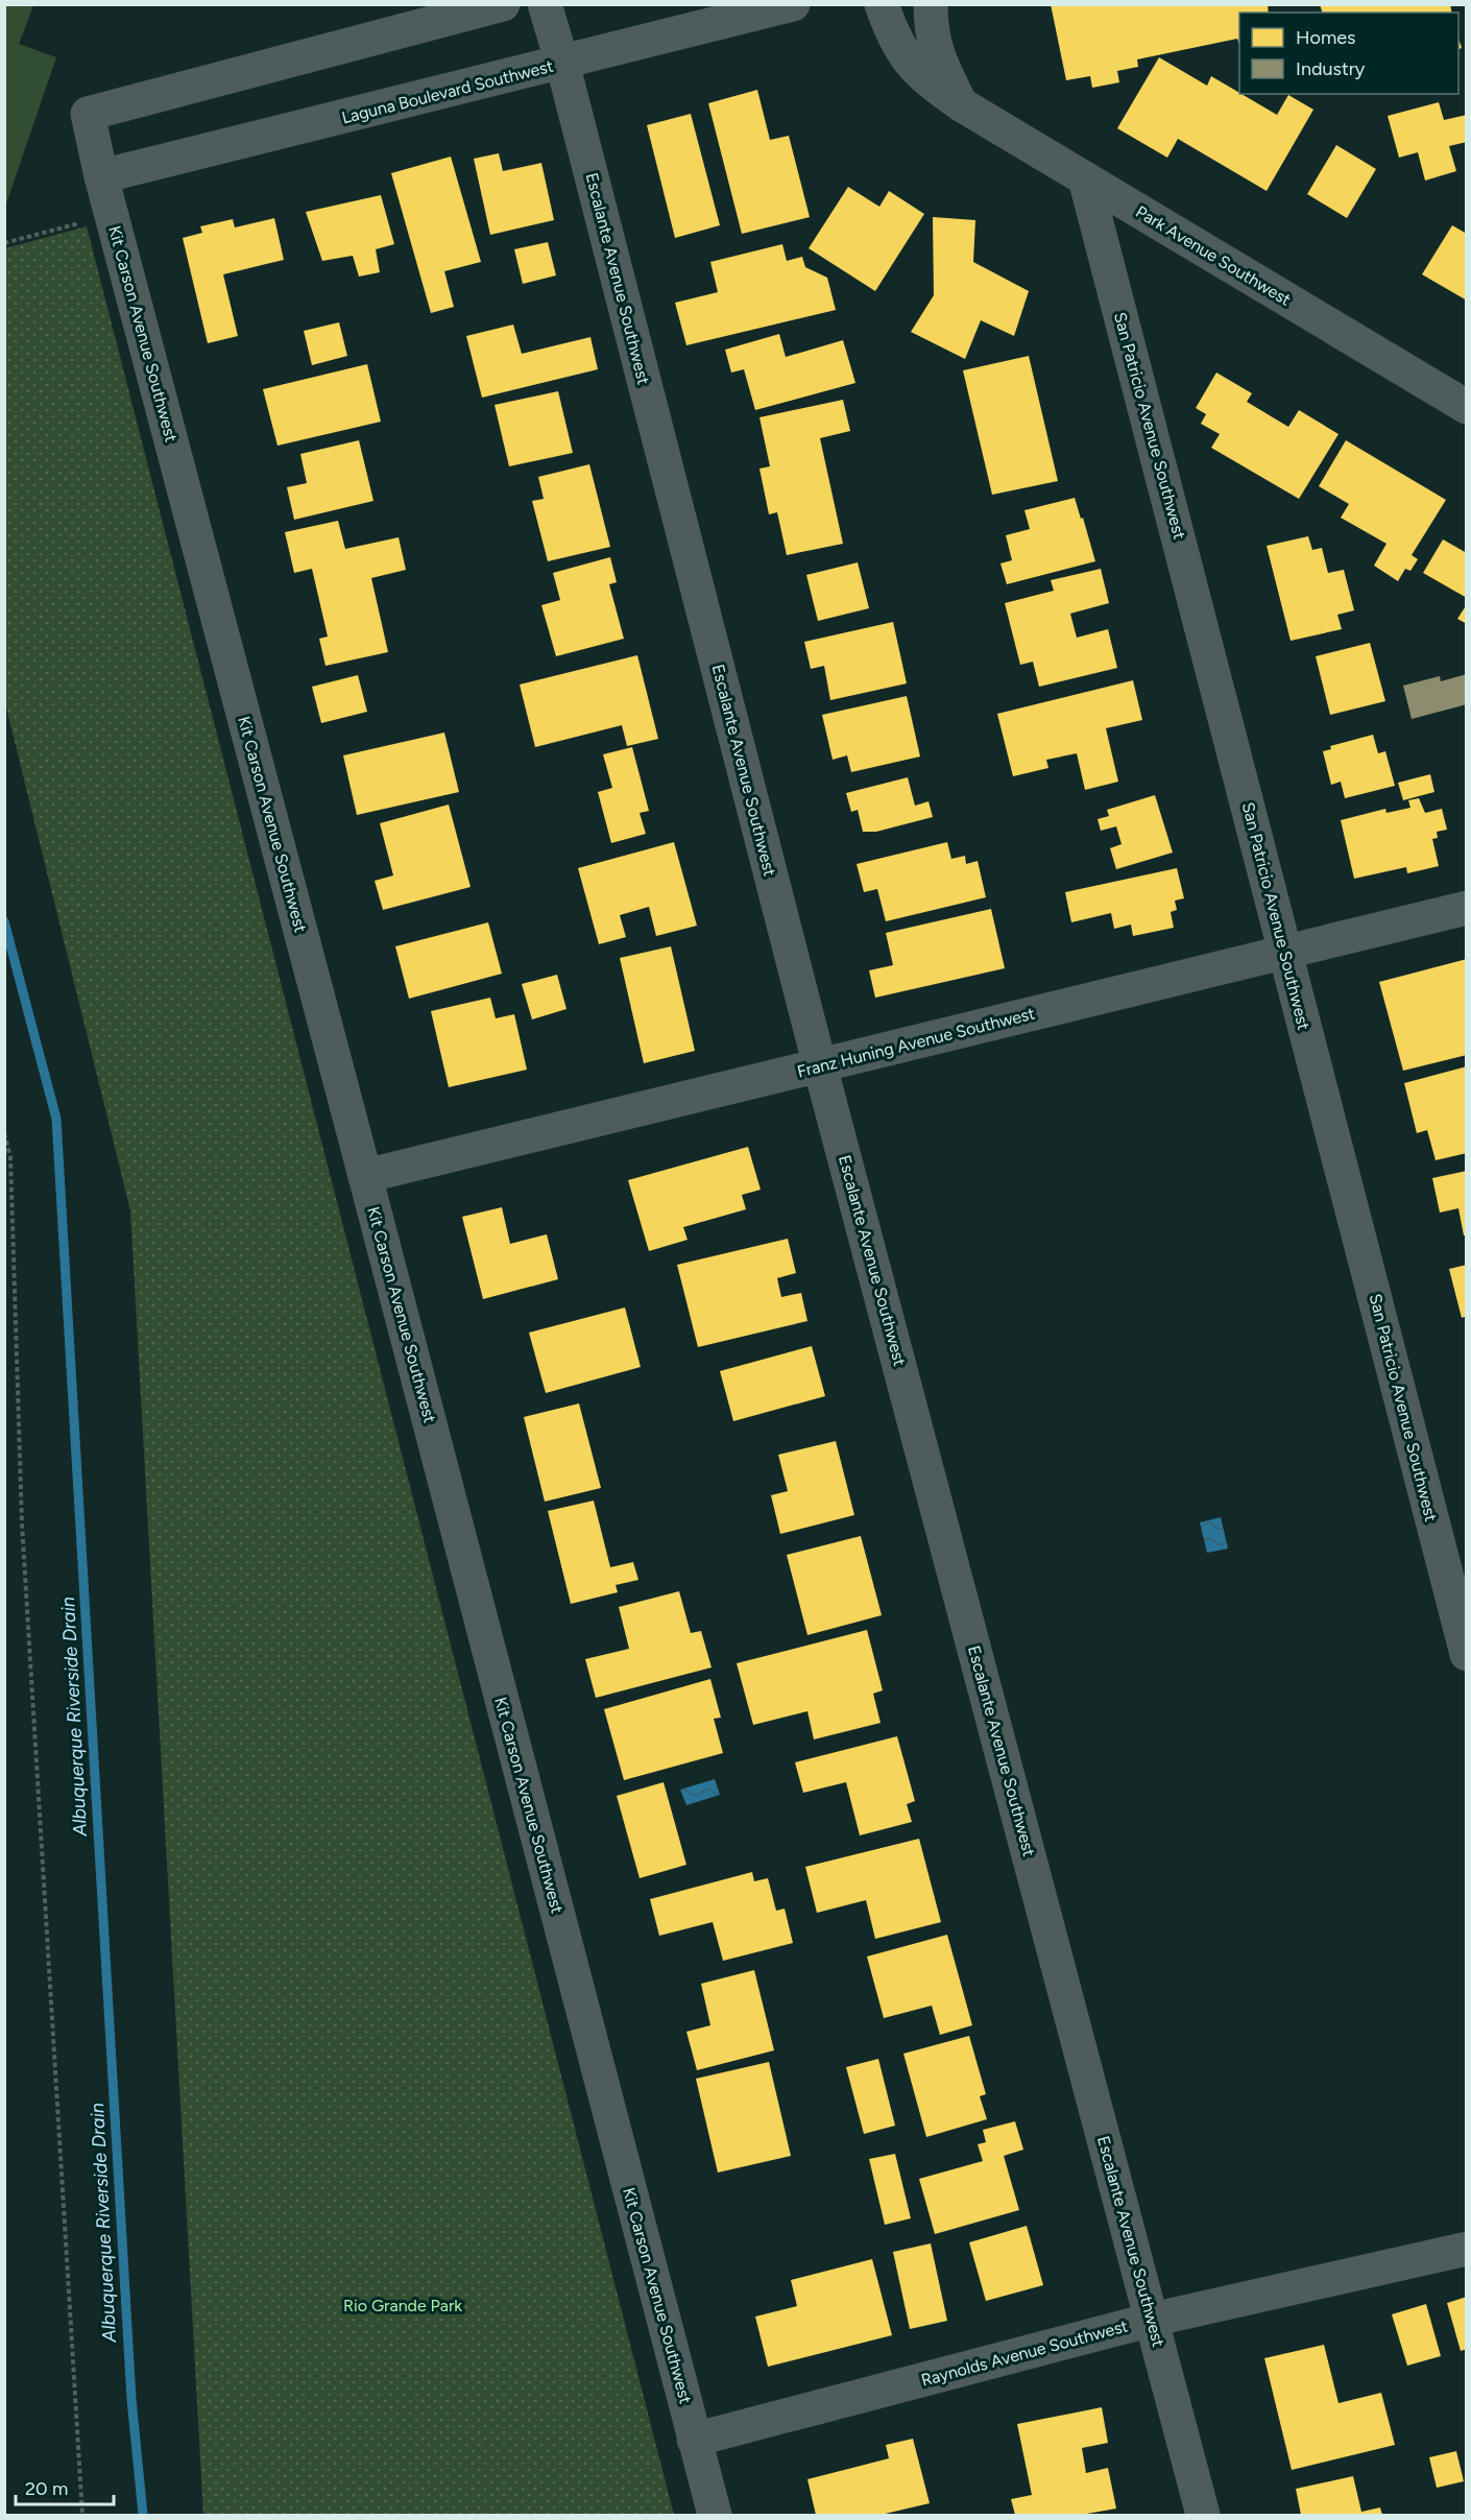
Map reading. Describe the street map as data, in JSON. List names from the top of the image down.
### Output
{
  "streets": {
    "street": [
      "Laguna Boulevard Southwest",
      "Park Avenue Southwest",
      "Escalante Avenue Southwest",
      "Kit Carson Avenue Southwest",
      "San Patricio Avenue Southwest",
      "Franz Huning Avenue Southwest",
      "Raynolds Avenue Southwest"
    ]
  },
  "crossings": [
    ["Laguna Boulevard Southwest", "Escalante Avenue Southwest"],
    ["Laguna Boulevard Southwest", "Kit Carson Avenue Southwest"],
    ["Park Avenue Southwest", "San Patricio Avenue Southwest"],
    ["Escalante Avenue Southwest", "Franz Huning Avenue Southwest"],
    ["Escalante Avenue Southwest", "Raynolds Avenue Southwest"],
    ["Kit Carson Avenue Southwest", "Franz Huning Avenue Southwest"],
    ["Kit Carson Avenue Southwest", "Raynolds Avenue Southwest"],
    ["San Patricio Avenue Southwest", "Franz Huning Avenue Southwest"]
  ],
  "water": ["Albuquerque Riverside Drain"],
  "parks": ["Rio Grande Park"],
  "legend": ["Homes", "Industry"],
  "scale_bar": "20 m"
}
